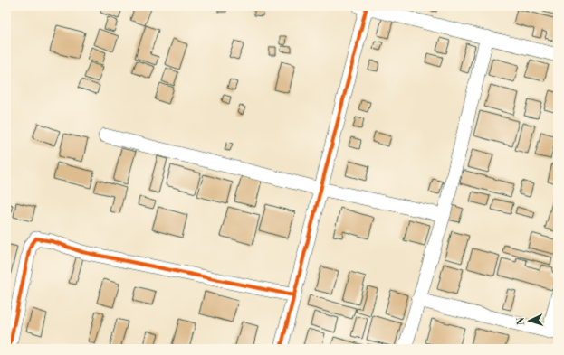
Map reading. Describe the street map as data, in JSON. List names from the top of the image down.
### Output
{
  "north": "left"
}
